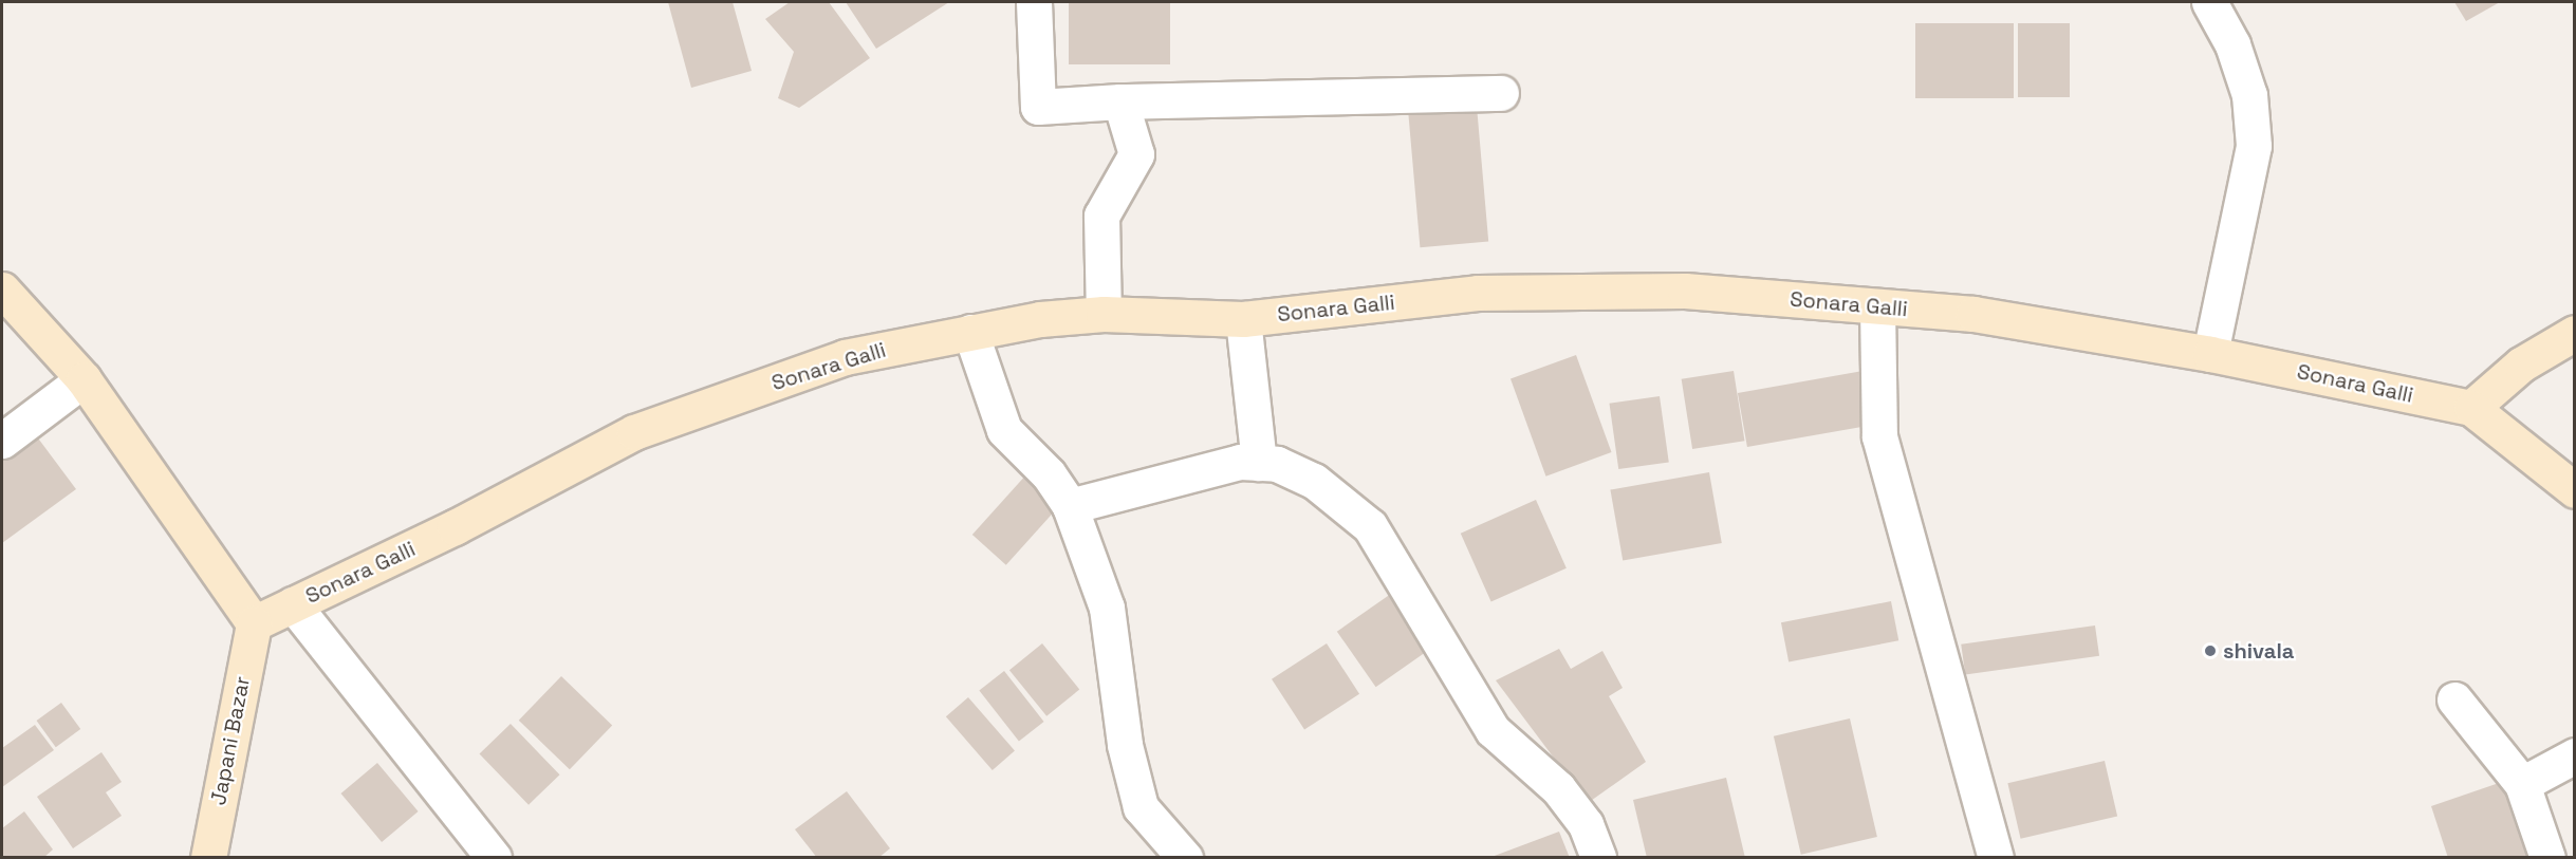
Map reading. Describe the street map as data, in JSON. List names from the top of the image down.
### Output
{
  "streets": {
    "street": ["Sonara Galli", "Japani Bazar"]
  },
  "crossings": [
    ["Sonara Galli", "Japani Bazar"]
  ],
  "places": ["shivala"]
}
